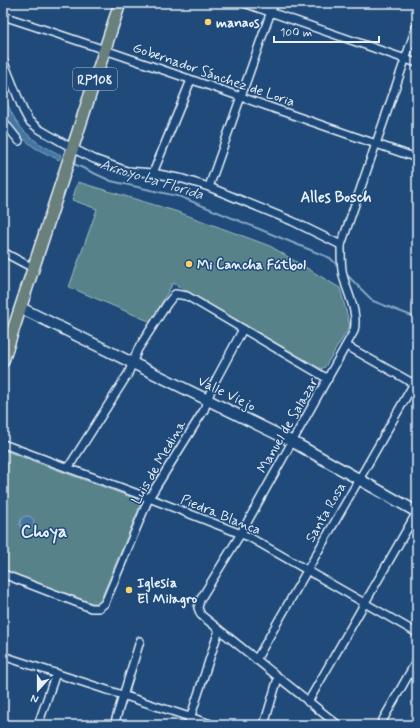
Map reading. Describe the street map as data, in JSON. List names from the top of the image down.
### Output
{
  "streets": {
    "main road": ["RP108"],
    "street": [
      "Gobernador Sánchez de Loria",
      "Valle Viejo",
      "Manuel de Salazar",
      "Luis de Medina",
      "Santa Rosa",
      "Piedra Blanca"
    ]
  },
  "crossings": [
    ["Gobernador Sánchez de Loria", "RP108"],
    ["RP108", "Valle Viejo"],
    ["Valle Viejo", "Manuel de Salazar"],
    ["Valle Viejo", "Luis de Medina"],
    ["Valle Viejo", "Santa Rosa"],
    ["Manuel de Salazar", "Piedra Blanca"],
    ["Luis de Medina", "Piedra Blanca"],
    ["Santa Rosa", "Piedra Blanca"]
  ],
  "districts": ["Alles Bosch", "Choya"],
  "water": ["Arroyo La Florida"],
  "places": ["manaos", "Mi Cancha Fútbol", "Iglesia El Milagro"],
  "scale_bar": "100 m",
  "north": "bottom"
}
